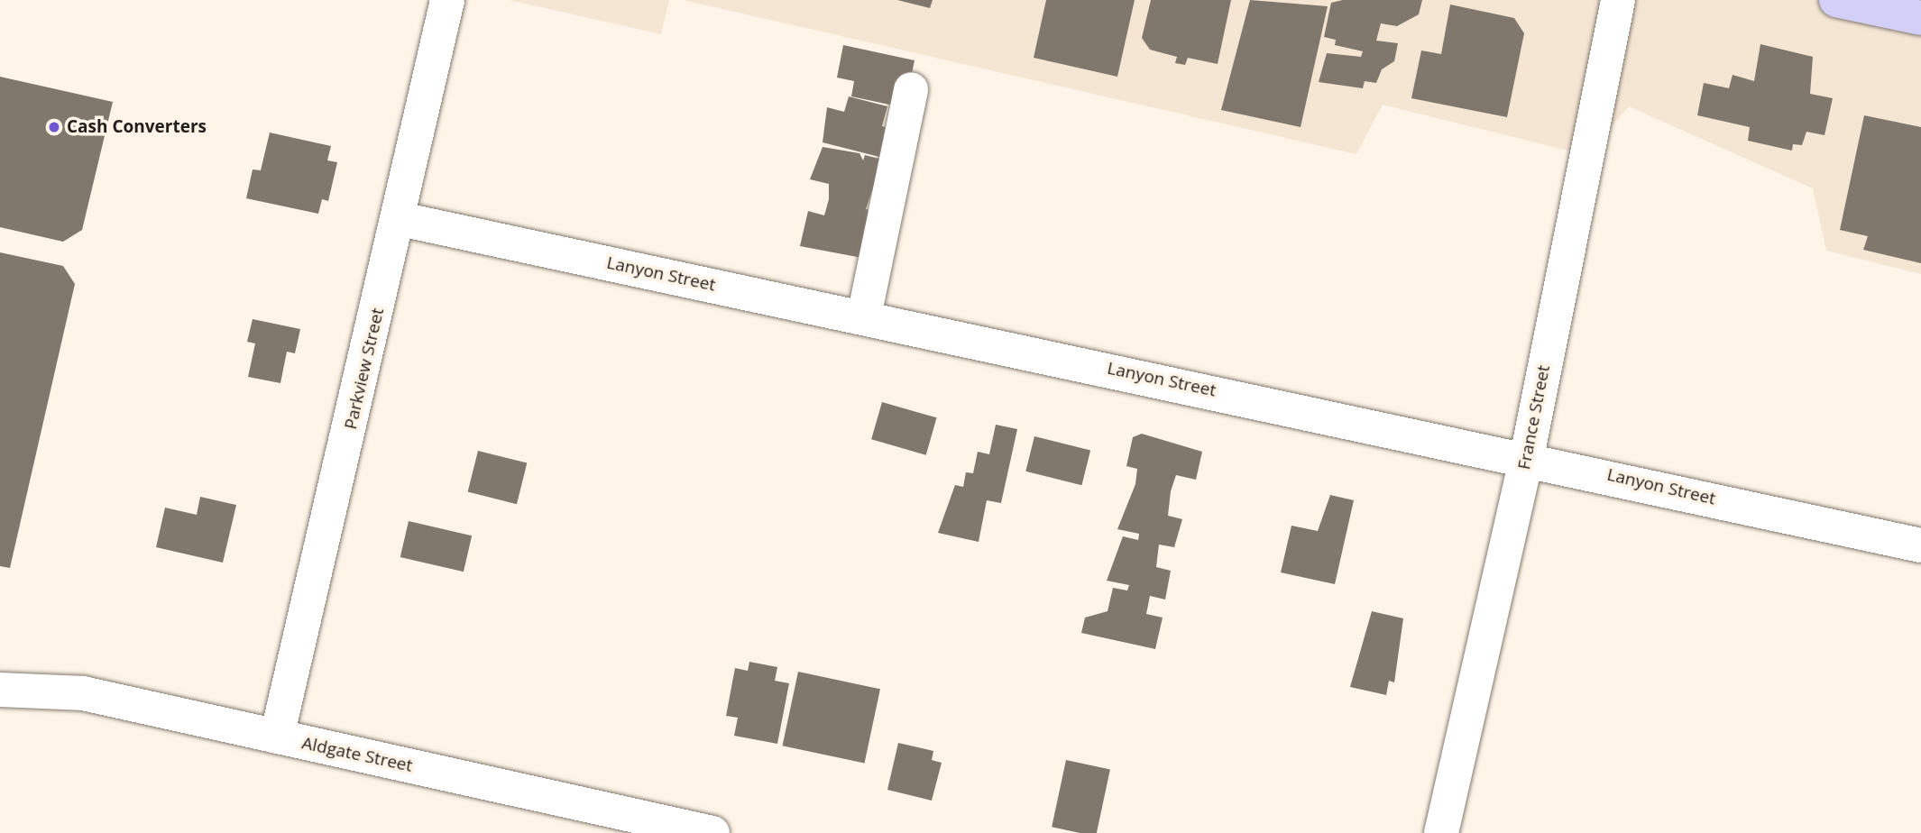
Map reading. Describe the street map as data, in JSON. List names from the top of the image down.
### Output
{
  "streets": {
    "street": [
      "Lanyon Street",
      "Parkview Street",
      "France Street",
      "Aldgate Street"
    ]
  },
  "crossings": [
    ["Lanyon Street", "Parkview Street"],
    ["Lanyon Street", "France Street"],
    ["Parkview Street", "Aldgate Street"]
  ],
  "places": ["Cash Converters"]
}
